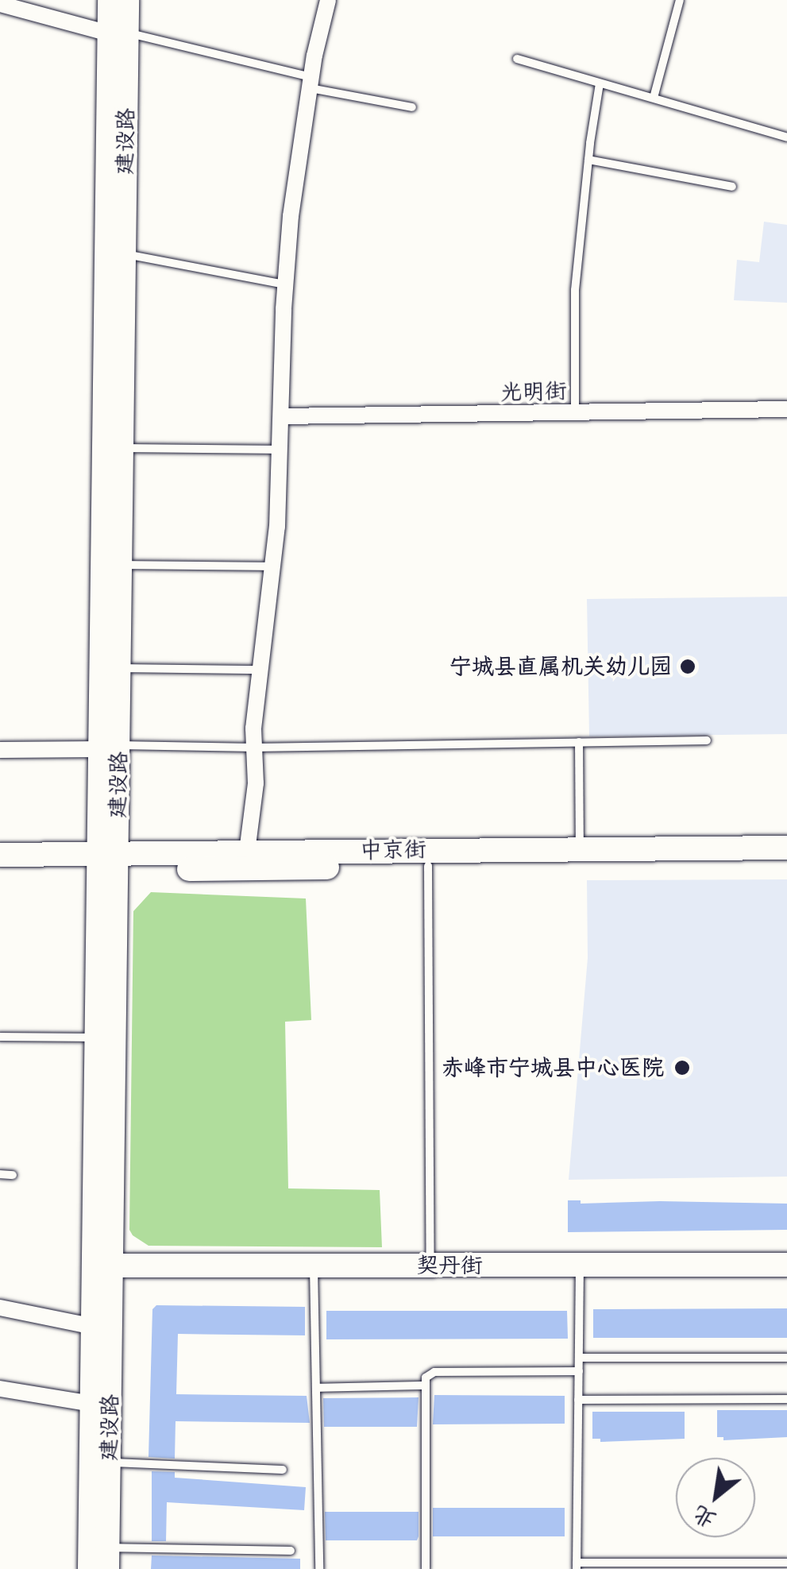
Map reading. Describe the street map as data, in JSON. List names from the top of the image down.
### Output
{
  "streets": {
    "main road": ["建设路", "中京街", "契丹街"],
    "street": ["光明街"]
  },
  "crossings": [
    ["建设路", "中京街"],
    ["建设路", "契丹街"]
  ],
  "places": ["宁城县直属机关幼儿园", "赤峰市宁城县中心医院"],
  "north": "bottom left"
}
